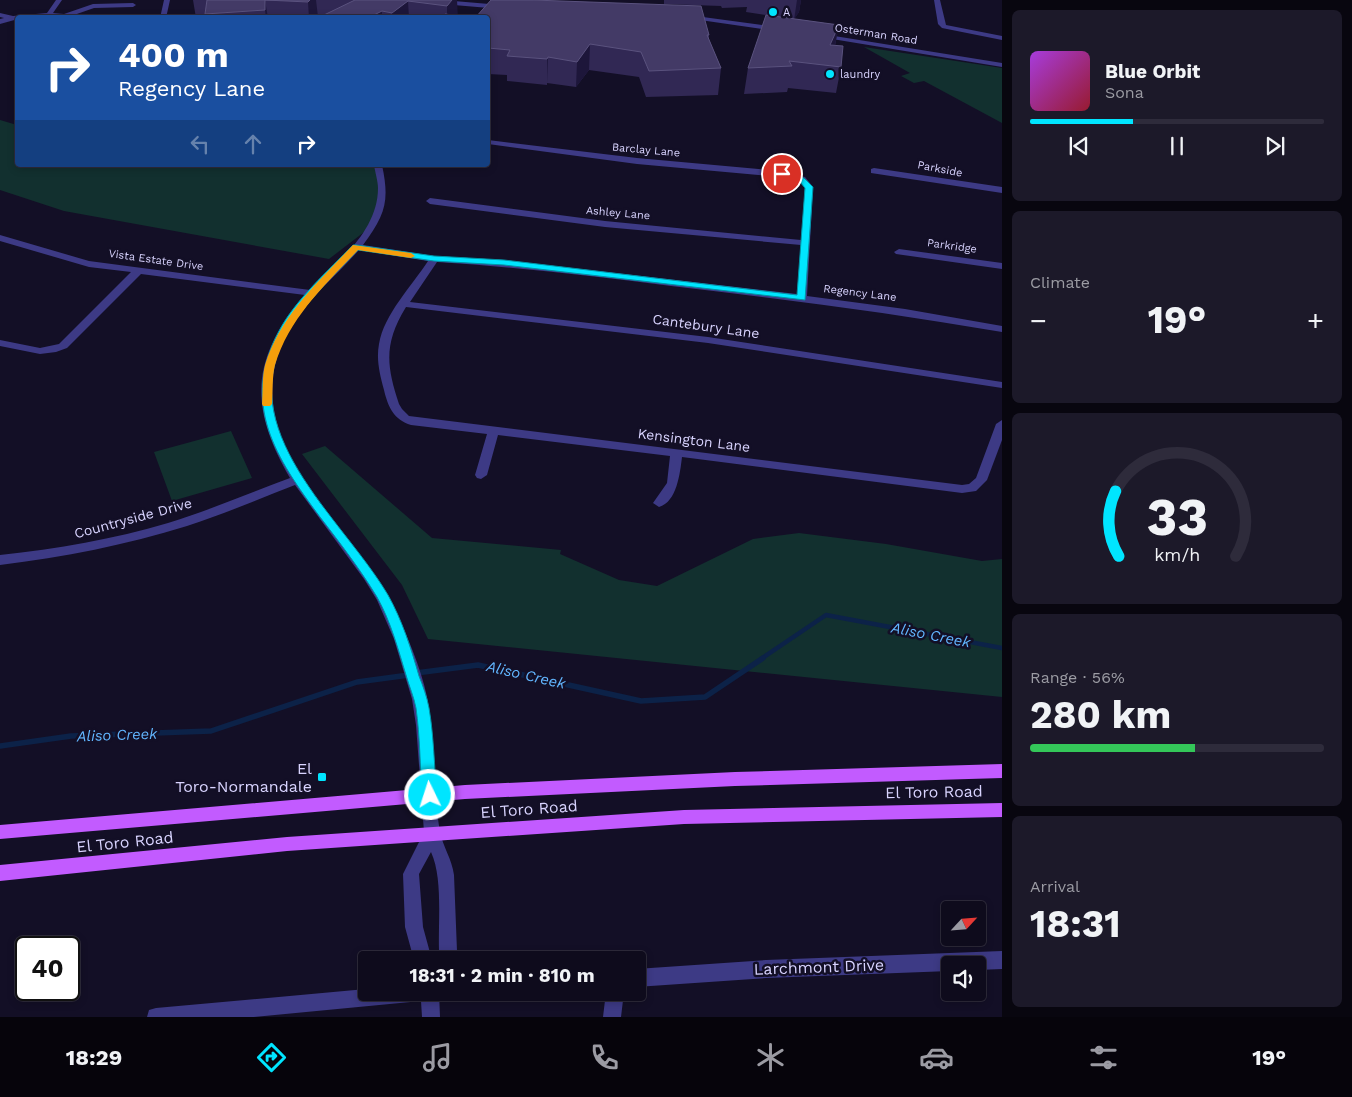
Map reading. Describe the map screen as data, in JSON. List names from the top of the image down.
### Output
{
  "streets": {
    "main road": ["El Toro Road"],
    "street": [
      "Osterman Road",
      "Barclay Lane",
      "Parkside",
      "Ashley Lane",
      "Parkridge",
      "Vista Estate Drive",
      "Regency Lane",
      "Cantebury Lane",
      "Kensington Lane",
      "Countryside Drive",
      "Larchmont Drive"
    ]
  },
  "crossings": [
    ["Barclay Lane", "Ashley Lane"],
    ["Cantebury Lane", "Kensington Lane"]
  ],
  "water": ["Aliso Creek"],
  "places": {
    "other": ["A", "laundry"],
    "transit": ["El Toro-Normandale"]
  },
  "north": "top right",
  "page": {
    "turn": ["400 m", "Regency Lane"],
    "song": ["Blue Orbit", "Sona"],
    "tile": [
      "Climate",
      ["Range · 56%", "280 km"],
      ["Arrival", "18:31"]
    ],
    "heat": ["−", "19°", "+"],
    "limit": "40",
    "trip": "18:31 · 2 min · 810 m",
    "tabs": ["18:29", "19°"],
    "gauge": ["33", "km/h"]
  }
}
